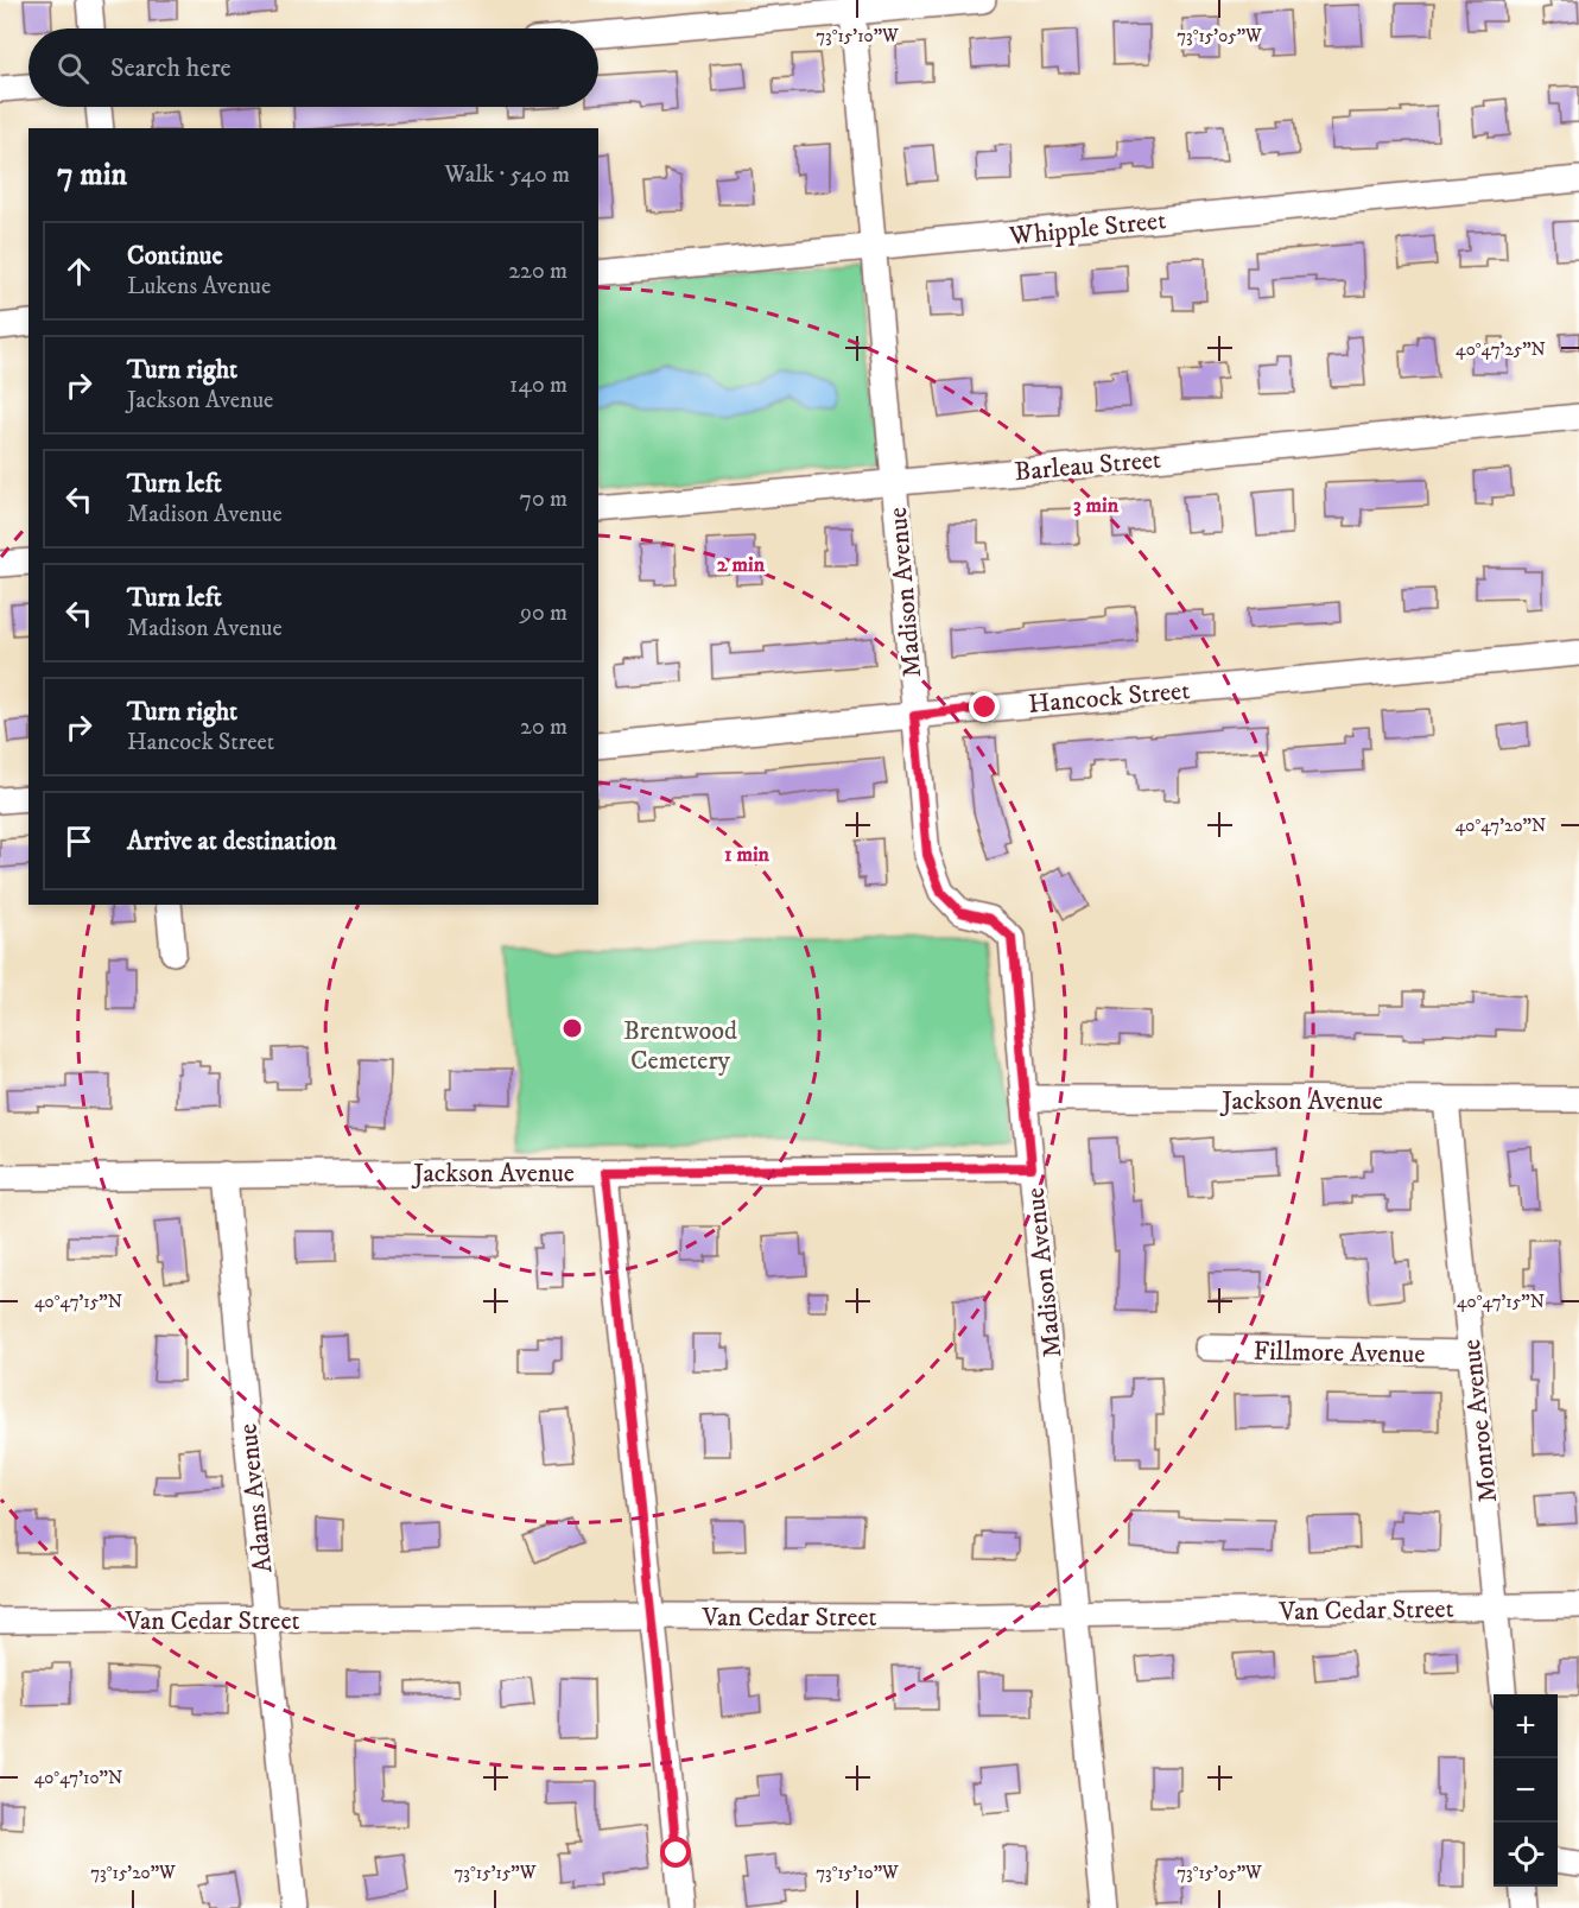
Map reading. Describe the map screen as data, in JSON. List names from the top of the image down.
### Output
{
  "streets": {
    "street": [
      "Whipple Street",
      "Barleau Street",
      "Madison Avenue",
      "Hancock Street",
      "Jackson Avenue",
      "Fillmore Avenue",
      "Monroe Avenue",
      "Adams Avenue",
      "Van Cedar Street"
    ]
  },
  "crossings": [
    ["Whipple Street", "Madison Avenue"],
    ["Barleau Street", "Madison Avenue"],
    ["Madison Avenue", "Hancock Street"],
    ["Madison Avenue", "Jackson Avenue"],
    ["Madison Avenue", "Van Cedar Street"],
    ["Jackson Avenue", "Monroe Avenue"],
    ["Jackson Avenue", "Adams Avenue"],
    ["Fillmore Avenue", "Monroe Avenue"],
    ["Monroe Avenue", "Van Cedar Street"],
    ["Adams Avenue", "Van Cedar Street"]
  ],
  "parks": ["Brentwood Cemetery"],
  "page": {
    "search": "Search here",
    "heading": ["7 min", "Walk · 540 m"],
    "list": [
      ["Continue", "Lukens Avenue", "220 m"],
      ["Turn right", "Jackson Avenue", "140 m"],
      ["Turn left", "Madison Avenue", "70 m"],
      ["Turn left", "Madison Avenue", "90 m"],
      ["Turn right", "Hancock Street", "20 m"],
      "Arrive at destination"
    ],
    "map_buttons": ["+", "−"]
  },
  "coordinates": [
    "73°15'10\"W",
    "73°15'05\"W",
    "40°47'25\"N",
    "40°47'20\"N",
    "40°47'15\"N",
    "40°47'10\"N",
    "73°15'20\"W",
    "73°15'15\"W"
  ],
  "rings": ["3 min", "2 min", "1 min"]
}
